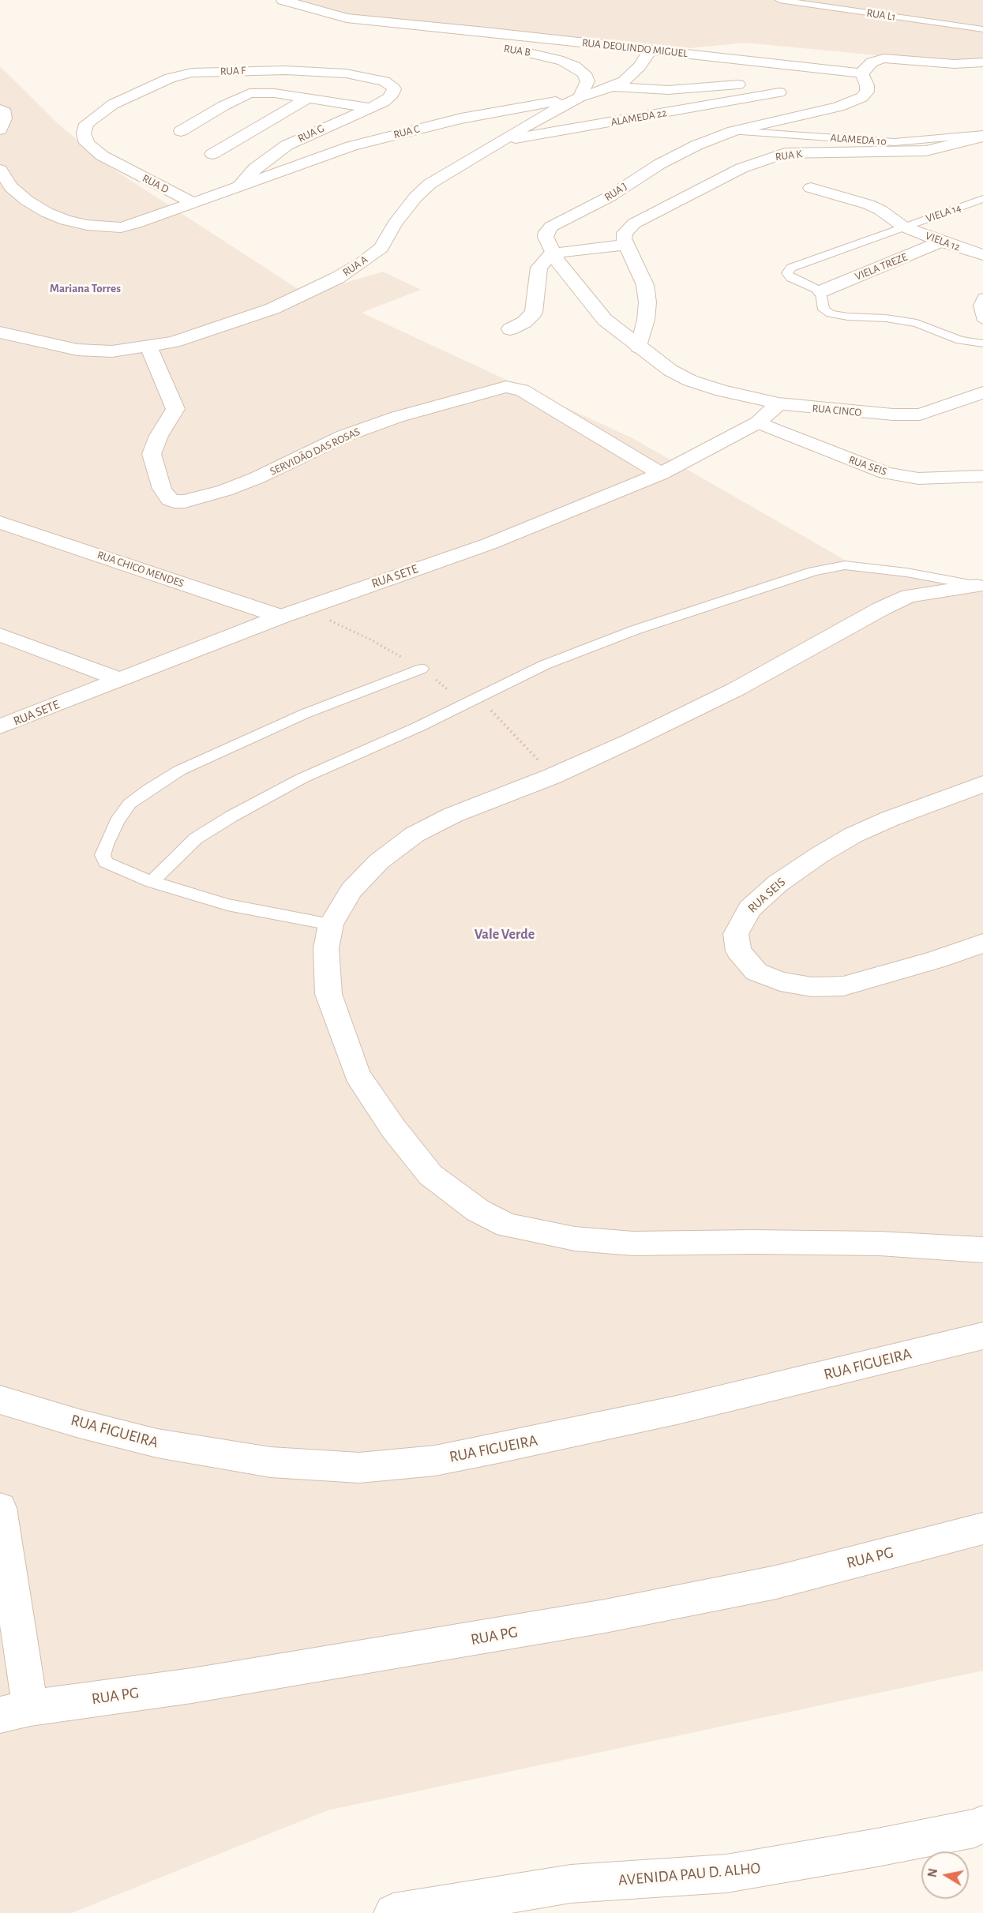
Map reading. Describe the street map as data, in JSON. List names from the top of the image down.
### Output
{
  "streets": {
    "street": [
      "RUA DEOLINDO MIGUEL",
      "RUA B",
      "RUA F",
      "ALAMEDA 22",
      "RUA C",
      "RUA G",
      "RUA K",
      "RUA D",
      "RUA J",
      "VIELA 12",
      "RUA A",
      "VIELA TREZE",
      "RUA CINCO",
      "SERVIDÃO DAS ROSAS",
      "RUA SEIS",
      "RUA CHICO MENDES",
      "RUA SETE",
      "RUA FIGUEIRA",
      "RUA PG",
      "AVENIDA PAU D. ALHO"
    ],
    "lane": ["RUA L1", "ALAMEDA 10", "VIELA 14"]
  },
  "crossings": [
    ["RUA DEOLINDO MIGUEL", "RUA J"],
    ["RUA DEOLINDO MIGUEL", "RUA A"],
    ["RUA B", "RUA C"],
    ["RUA B", "RUA A"],
    ["RUA F", "RUA G"],
    ["RUA F", "RUA D"],
    ["ALAMEDA 22", "RUA A"],
    ["RUA C", "RUA G"],
    ["RUA C", "RUA A"],
    ["ALAMEDA 10", "RUA K"],
    ["ALAMEDA 10", "RUA J"],
    ["RUA J", "RUA CINCO"],
    ["VIELA 14", "VIELA 12"],
    ["VIELA 14", "VIELA TREZE"],
    ["VIELA 12", "VIELA TREZE"],
    ["RUA A", "SERVIDÃO DAS ROSAS"],
    ["RUA CINCO", "RUA SETE"],
    ["SERVIDÃO DAS ROSAS", "RUA SETE"],
    ["RUA SEIS", "RUA SETE"],
    ["RUA CHICO MENDES", "RUA SETE"]
  ],
  "districts": ["Mariana Torres", "Vale Verde"],
  "north": "left"
}
